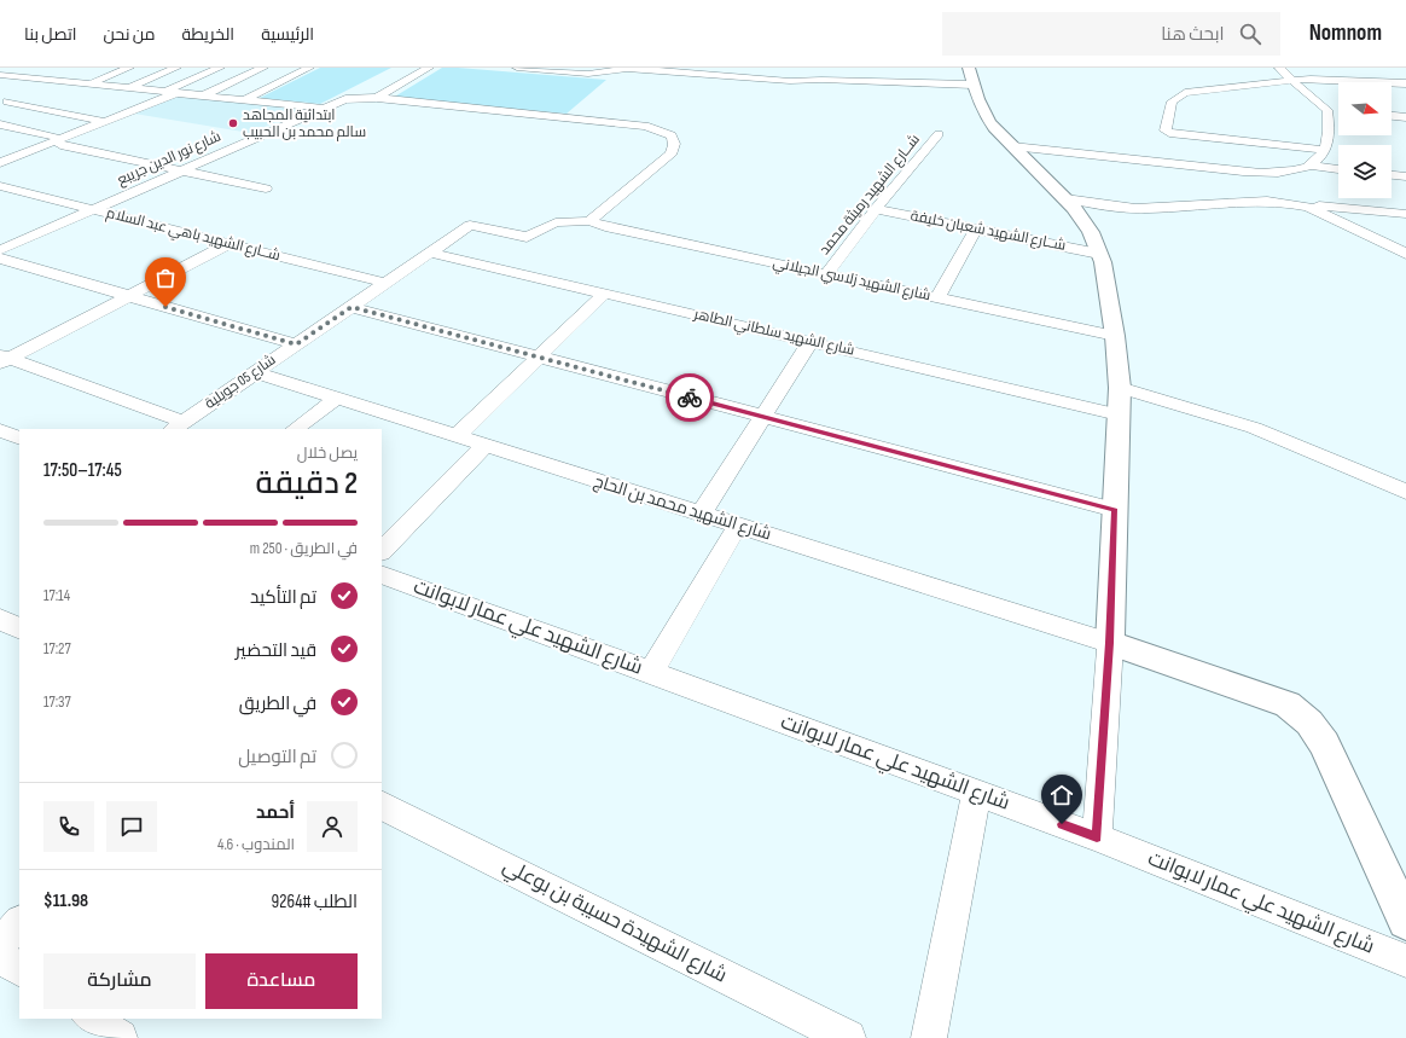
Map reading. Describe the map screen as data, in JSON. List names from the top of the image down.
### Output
{
  "streets": {
    "street": [
      "شارع نور الدين جريبع",
      "شــارع الشهيد رميثة محمد",
      "شــارع الشهيد شعبان خليفة",
      "شــارع الشهيد باهي عبد السلام",
      "شارع الشهيد زلاسي الجيلاني",
      "شارع الشهيد سلطاني الطاهر",
      "شارع 05 جويلية",
      "شارع الشهيد محمد بن الحاج",
      "شارع الشهيد علي عمار لابوانت",
      "شارع الشهيدة حسيبة بن بوعلي"
    ]
  },
  "crossings": [
    ["شارع نور الدين جريبع", "شــارع الشهيد باهي عبد السلام"],
    ["شارع نور الدين جريبع", "شارع الشهيد زلاسي الجيلاني"],
    ["شارع نور الدين جريبع", "شارع 05 جويلية"],
    ["شــارع الشهيد رميثة محمد", "شــارع الشهيد شعبان خليفة"],
    ["شــارع الشهيد رميثة محمد", "شارع الشهيد زلاسي الجيلاني"],
    ["شــارع الشهيد باهي عبد السلام", "شارع 05 جويلية"],
    ["شارع الشهيد زلاسي الجيلاني", "شارع 05 جويلية"],
    ["شارع الشهيد سلطاني الطاهر", "شارع 05 جويلية"],
    ["شارع 05 جويلية", "شارع الشهيد محمد بن الحاج"]
  ],
  "places": ["ابتدائية المجاهد سالم محمد بن الحبيب"],
  "north": "right",
  "page": {
    "header": "Nomnom",
    "search": "ابحث هنا",
    "nav": [
      "الرئيسية",
      "الخريطة",
      "من نحن",
      "اتصل بنا"
    ],
    "heading": ["2 دقيقة", "يصل خلال", "17:45–17:50"],
    "panel": [
      "أحمد",
      "المندوب · 4.6",
      "الطلب #9264",
      "$11.98"
    ],
    "bar": "في الطريق · 250 m",
    "list": [
      ["تم التأكيد", "17:14"],
      ["قيد التحضير", "17:27"],
      ["في الطريق", "17:37"],
      "تم التوصيل"
    ],
    "buttons": ["مساعدة", "مشاركة"]
  }
}
